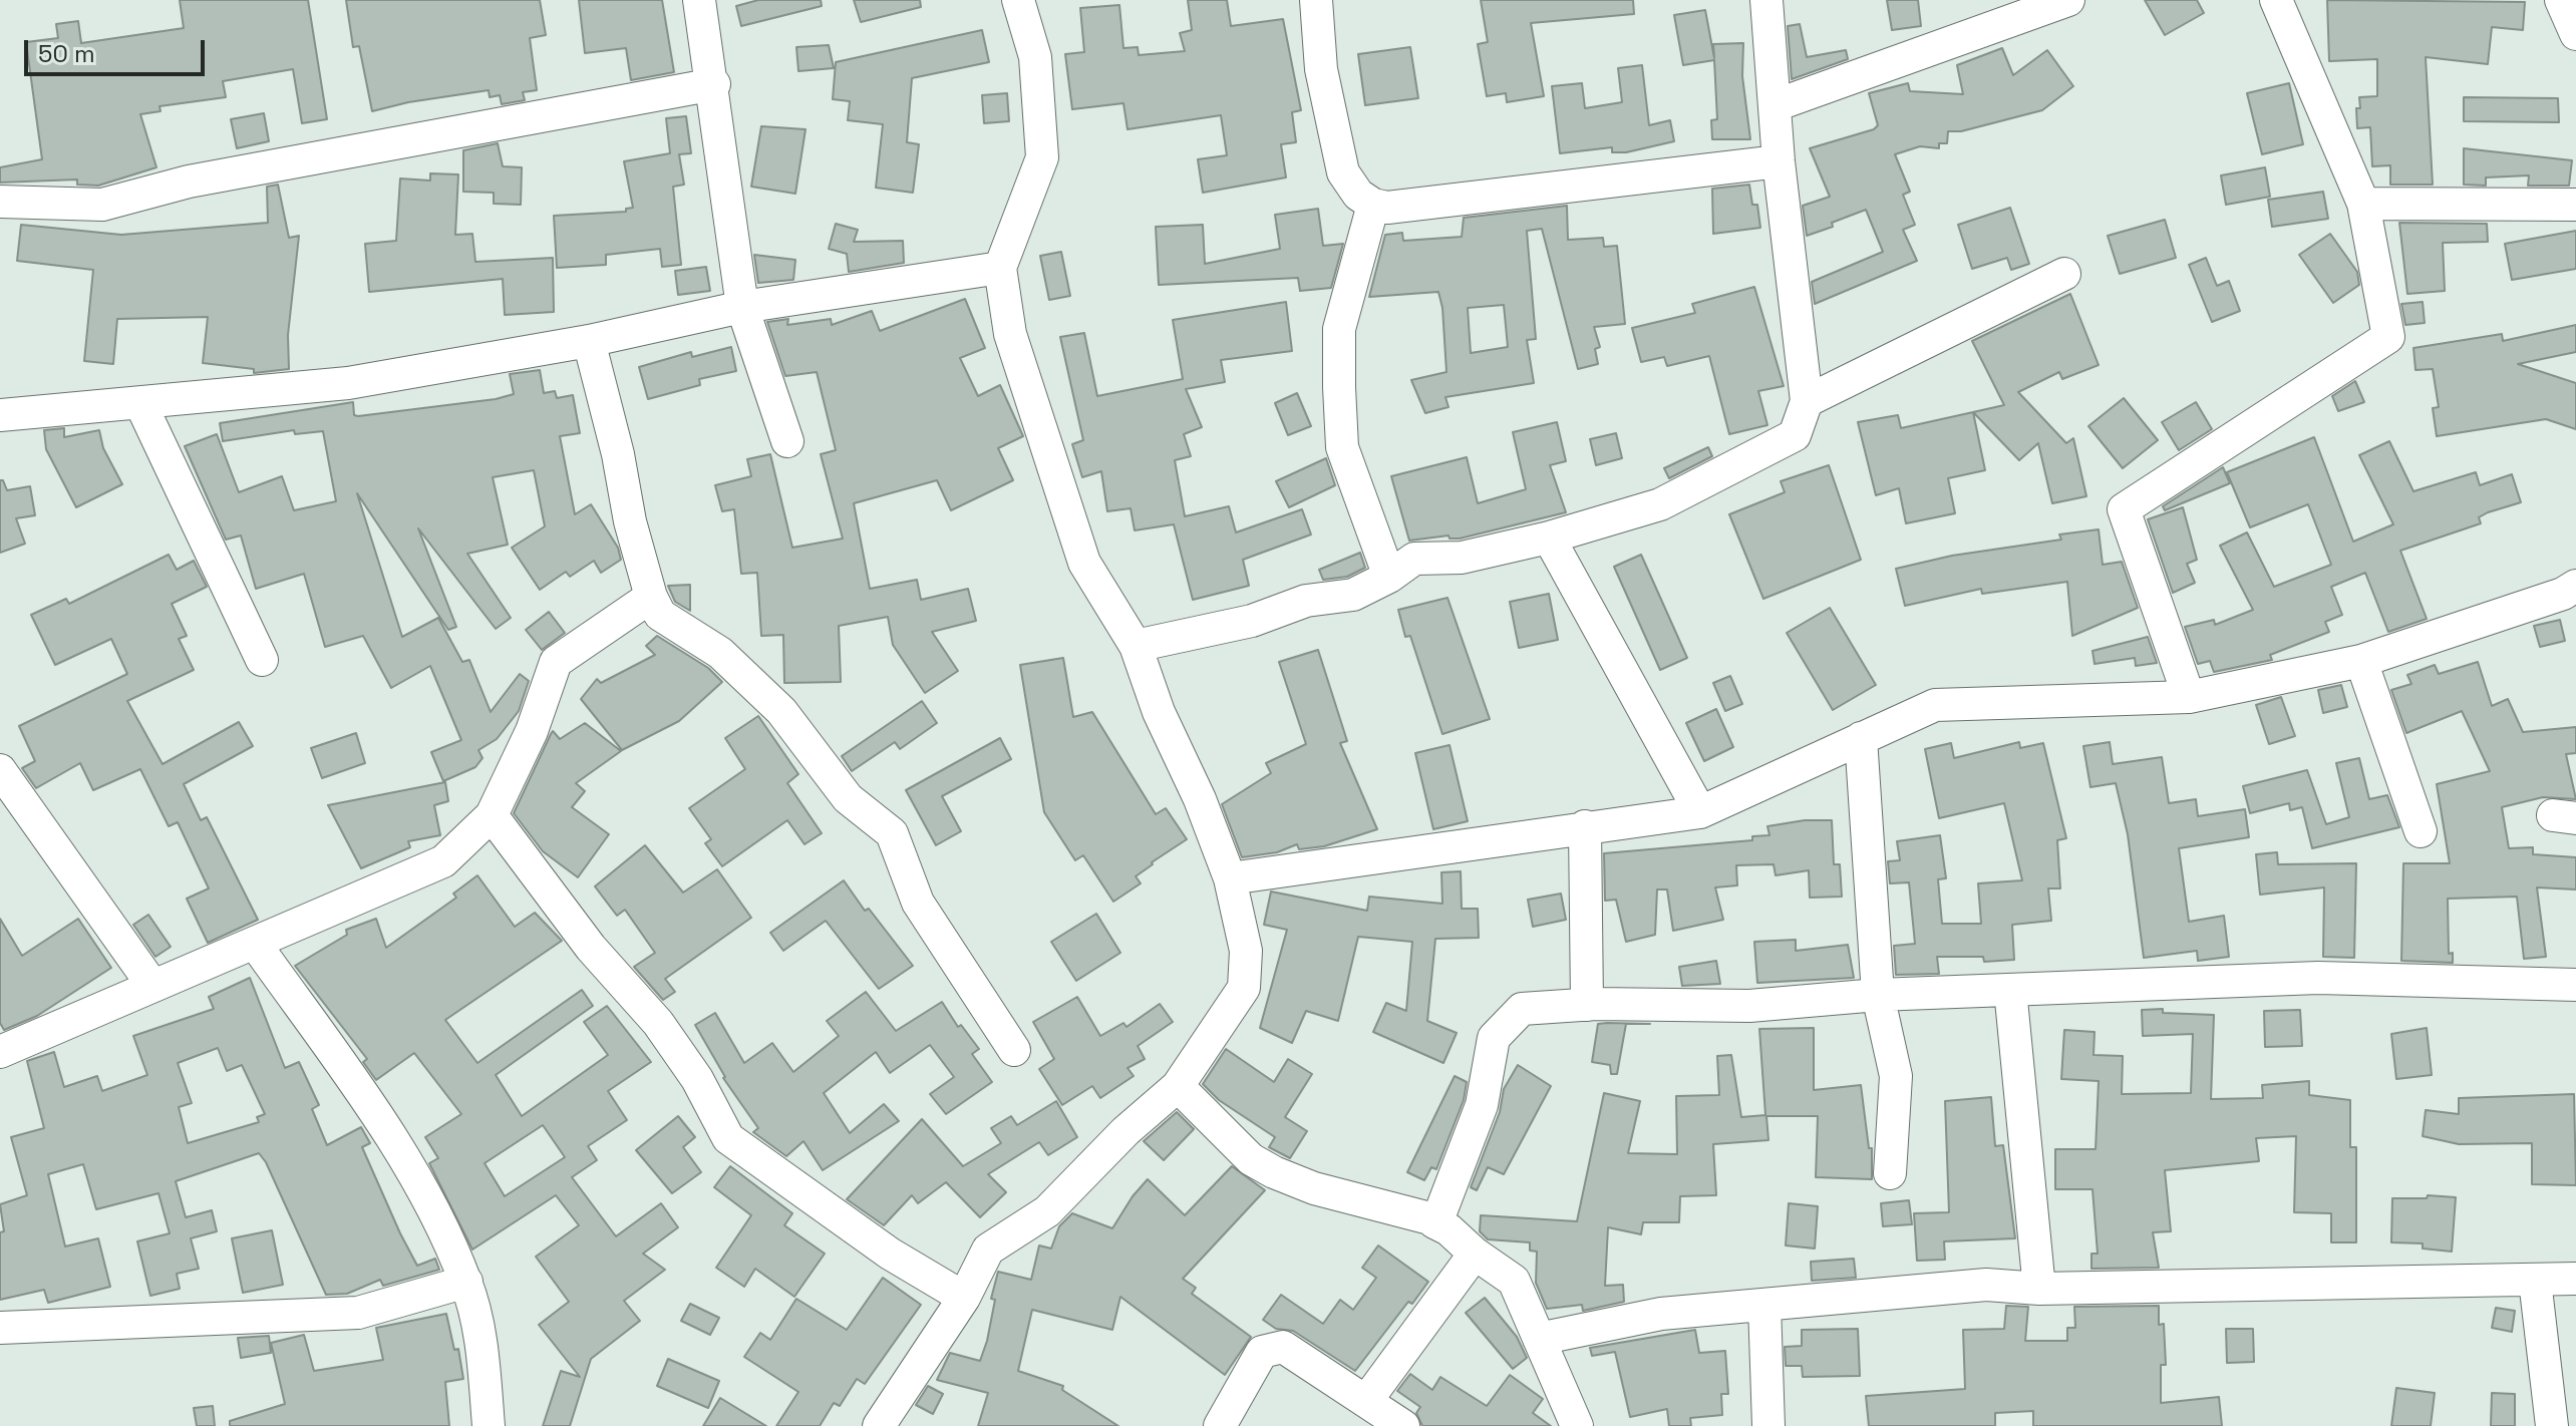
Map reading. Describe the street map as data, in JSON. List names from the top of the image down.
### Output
{
  "scale_bar": "50 m"
}
